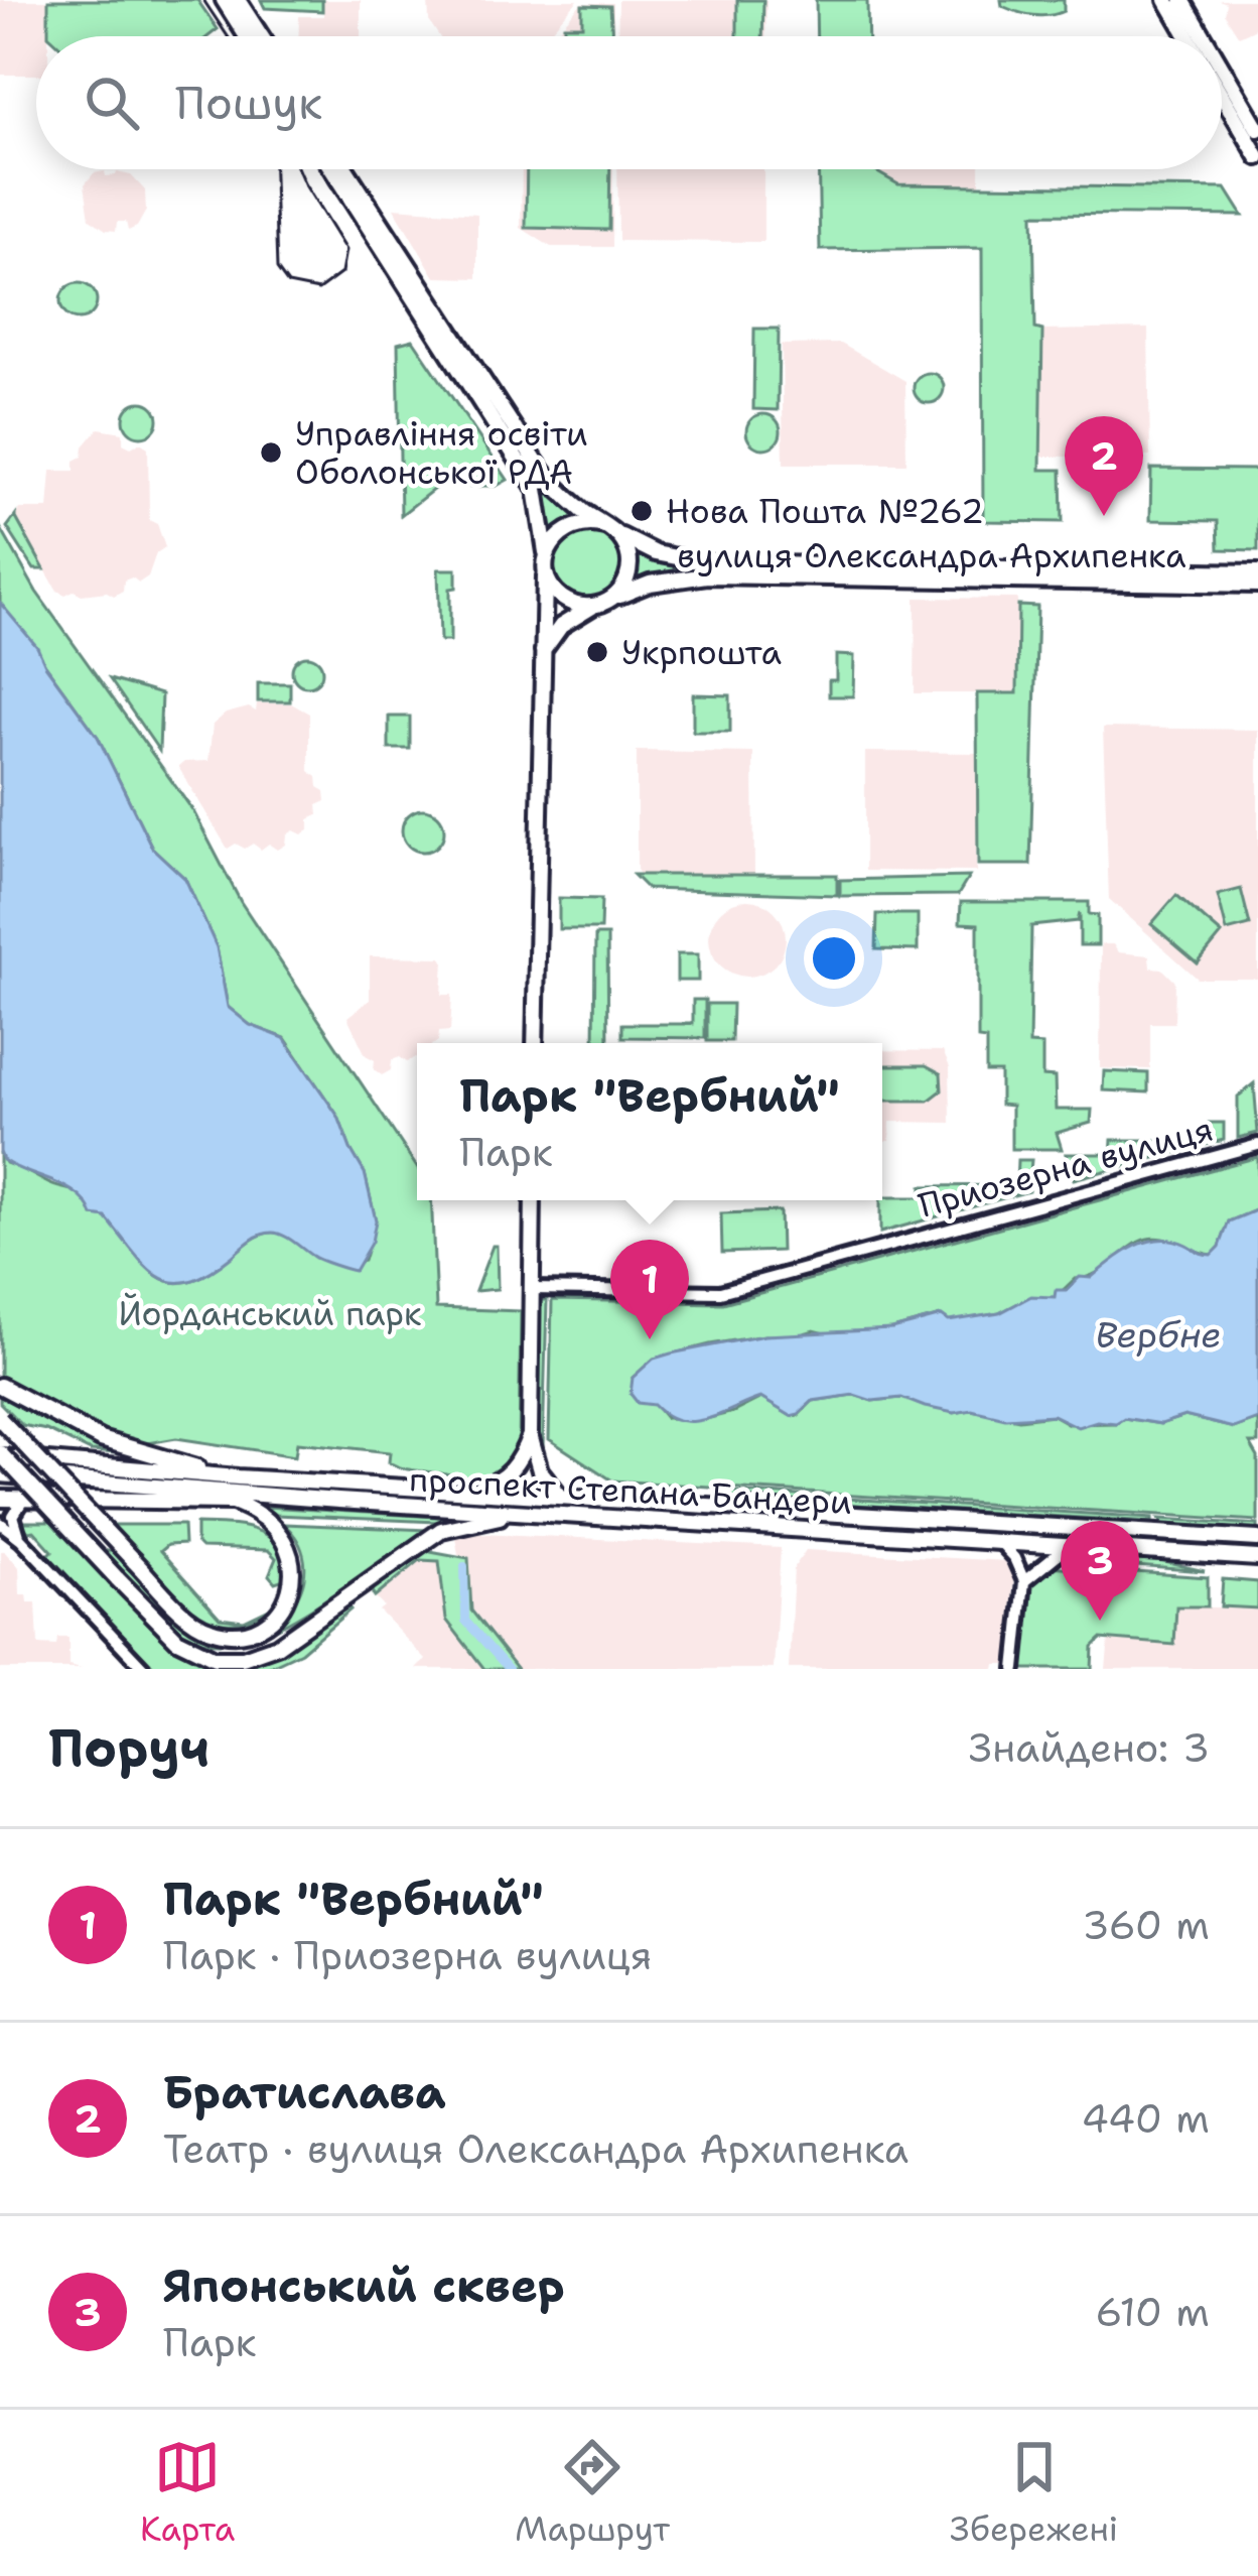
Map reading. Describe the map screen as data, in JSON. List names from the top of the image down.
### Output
{
  "streets": {
    "main road": ["вулиця Олександра Архипенка", "проспект Степана Бандери"],
    "street": ["Приозерна вулиця"]
  },
  "water": ["Вербне"],
  "parks": ["Йорданський парк"],
  "places": ["Управління освіти Оболонської РДА", "Нова Пошта №262", "Укрпошта"],
  "page": {
    "search": "Пошук",
    "pins": ["2", "1", "3"],
    "popup": ["Парк \"Вербний\"", "Парк"],
    "heading": ["Поруч", "Знайдено: 3"],
    "list": [
      {
        "mark": "1",
        "name": "Парк \"Вербний\"",
        "note": "Парк · Приозерна вулиця",
        "value": "360 m"
      },
      {
        "mark": "2",
        "name": "Братислава",
        "note": "Театр · вулиця Олександра Архипенка",
        "value": "440 m"
      },
      {
        "mark": "3",
        "name": "Японський сквер",
        "note": "Парк",
        "value": "610 m"
      }
    ],
    "nav": ["Карта", "Маршрут", "Збережені"]
  }
}
